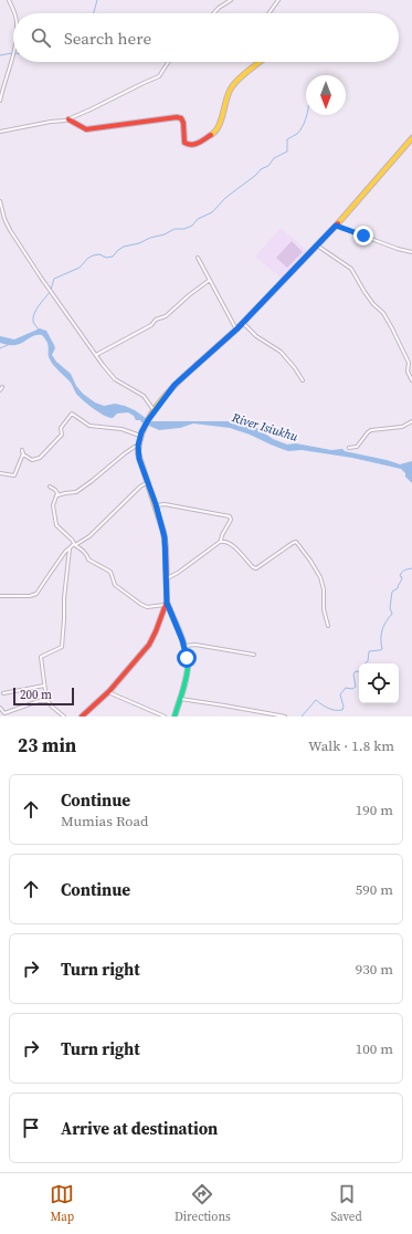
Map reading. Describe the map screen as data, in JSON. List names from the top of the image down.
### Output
{
  "water": ["River Isiukhu"],
  "scale_bar": "200 m",
  "north": "bottom",
  "page": {
    "search": "Search here",
    "scale": "200 m",
    "heading": ["23 min", "Walk · 1.8 km"],
    "list": [
      ["Continue", "Mumias Road", "190 m"],
      ["Continue", "590 m"],
      ["Turn right", "930 m"],
      ["Turn right", "100 m"],
      "Arrive at destination"
    ],
    "nav": ["Map", "Directions", "Saved"]
  }
}
